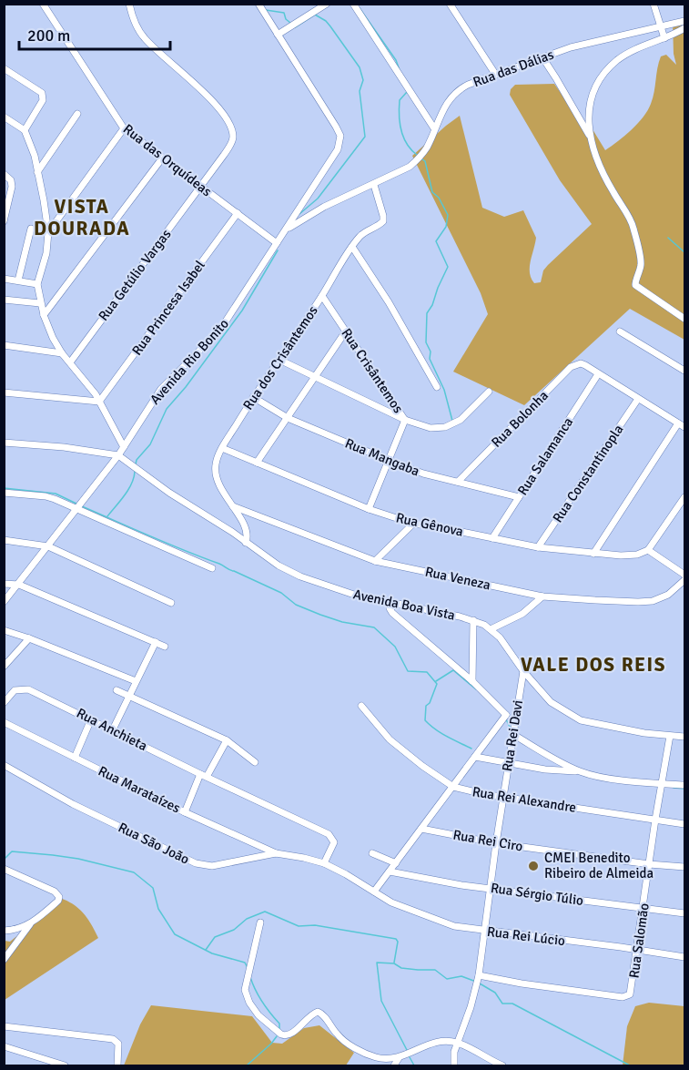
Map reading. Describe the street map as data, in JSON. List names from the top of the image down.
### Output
{
  "streets": {
    "street": [
      "Rua das Dálias",
      "Rua das Orquídeas",
      "Rua Getúlio Vargas",
      "Rua Princesa Isabel",
      "Rua dos Crisântemos",
      "Avenida Rio Bonito",
      "Rua Crisântemos",
      "Rua Bolonha",
      "Rua Salamanca",
      "Rua Mangaba",
      "Rua Constantinopla",
      "Rua Gênova",
      "Rua Veneza",
      "Avenida Boa Vista",
      "Rua Anchieta",
      "Rua Rei Davi",
      "Rua Marataízes",
      "Rua Rei Alexandre",
      "Rua Rei Ciro",
      "Rua São João",
      "Rua Sérgio Túlio",
      "Rua Rei Lúcio",
      "Rua Salomão"
    ]
  },
  "crossings": [
    ["Rua das Dálias", "Rua dos Crisântemos"],
    ["Rua das Dálias", "Avenida Rio Bonito"],
    ["Rua das Orquídeas", "Rua Getúlio Vargas"],
    ["Rua das Orquídeas", "Rua Princesa Isabel"],
    ["Rua das Orquídeas", "Avenida Rio Bonito"],
    ["Rua dos Crisântemos", "Rua Crisântemos"],
    ["Rua dos Crisântemos", "Rua Mangaba"],
    ["Rua dos Crisântemos", "Rua Gênova"],
    ["Rua dos Crisântemos", "Rua Veneza"],
    ["Rua dos Crisântemos", "Avenida Boa Vista"],
    ["Avenida Rio Bonito", "Avenida Boa Vista"],
    ["Rua Crisântemos", "Rua Mangaba"],
    ["Rua Crisântemos", "Rua Gênova"],
    ["Rua Bolonha", "Rua Salamanca"],
    ["Rua Bolonha", "Rua Mangaba"],
    ["Rua Salamanca", "Rua Mangaba"],
    ["Rua Salamanca", "Rua Gênova"],
    ["Rua Constantinopla", "Rua Gênova"],
    ["Avenida Boa Vista", "Rua Rei Davi"],
    ["Avenida Boa Vista", "Rua Salomão"],
    ["Rua Anchieta", "Rua São João"],
    ["Rua Rei Davi", "Rua Rei Alexandre"],
    ["Rua Rei Davi", "Rua Rei Ciro"],
    ["Rua Rei Davi", "Rua Sérgio Túlio"],
    ["Rua Rei Davi", "Rua Rei Lúcio"],
    ["Rua Rei Davi", "Rua Salomão"],
    ["Rua Marataízes", "Rua São João"],
    ["Rua Rei Alexandre", "Rua Salomão"],
    ["Rua Rei Ciro", "Rua Salomão"],
    ["Rua São João", "Rua Rei Lúcio"],
    ["Rua Sérgio Túlio", "Rua Salomão"],
    ["Rua Rei Lúcio", "Rua Salomão"]
  ],
  "districts": ["VISTA DOURADA", "VALE DOS REIS"],
  "places": ["CMEI Benedito Ribeiro de Almeida"],
  "scale_bar": "200 m"
}
